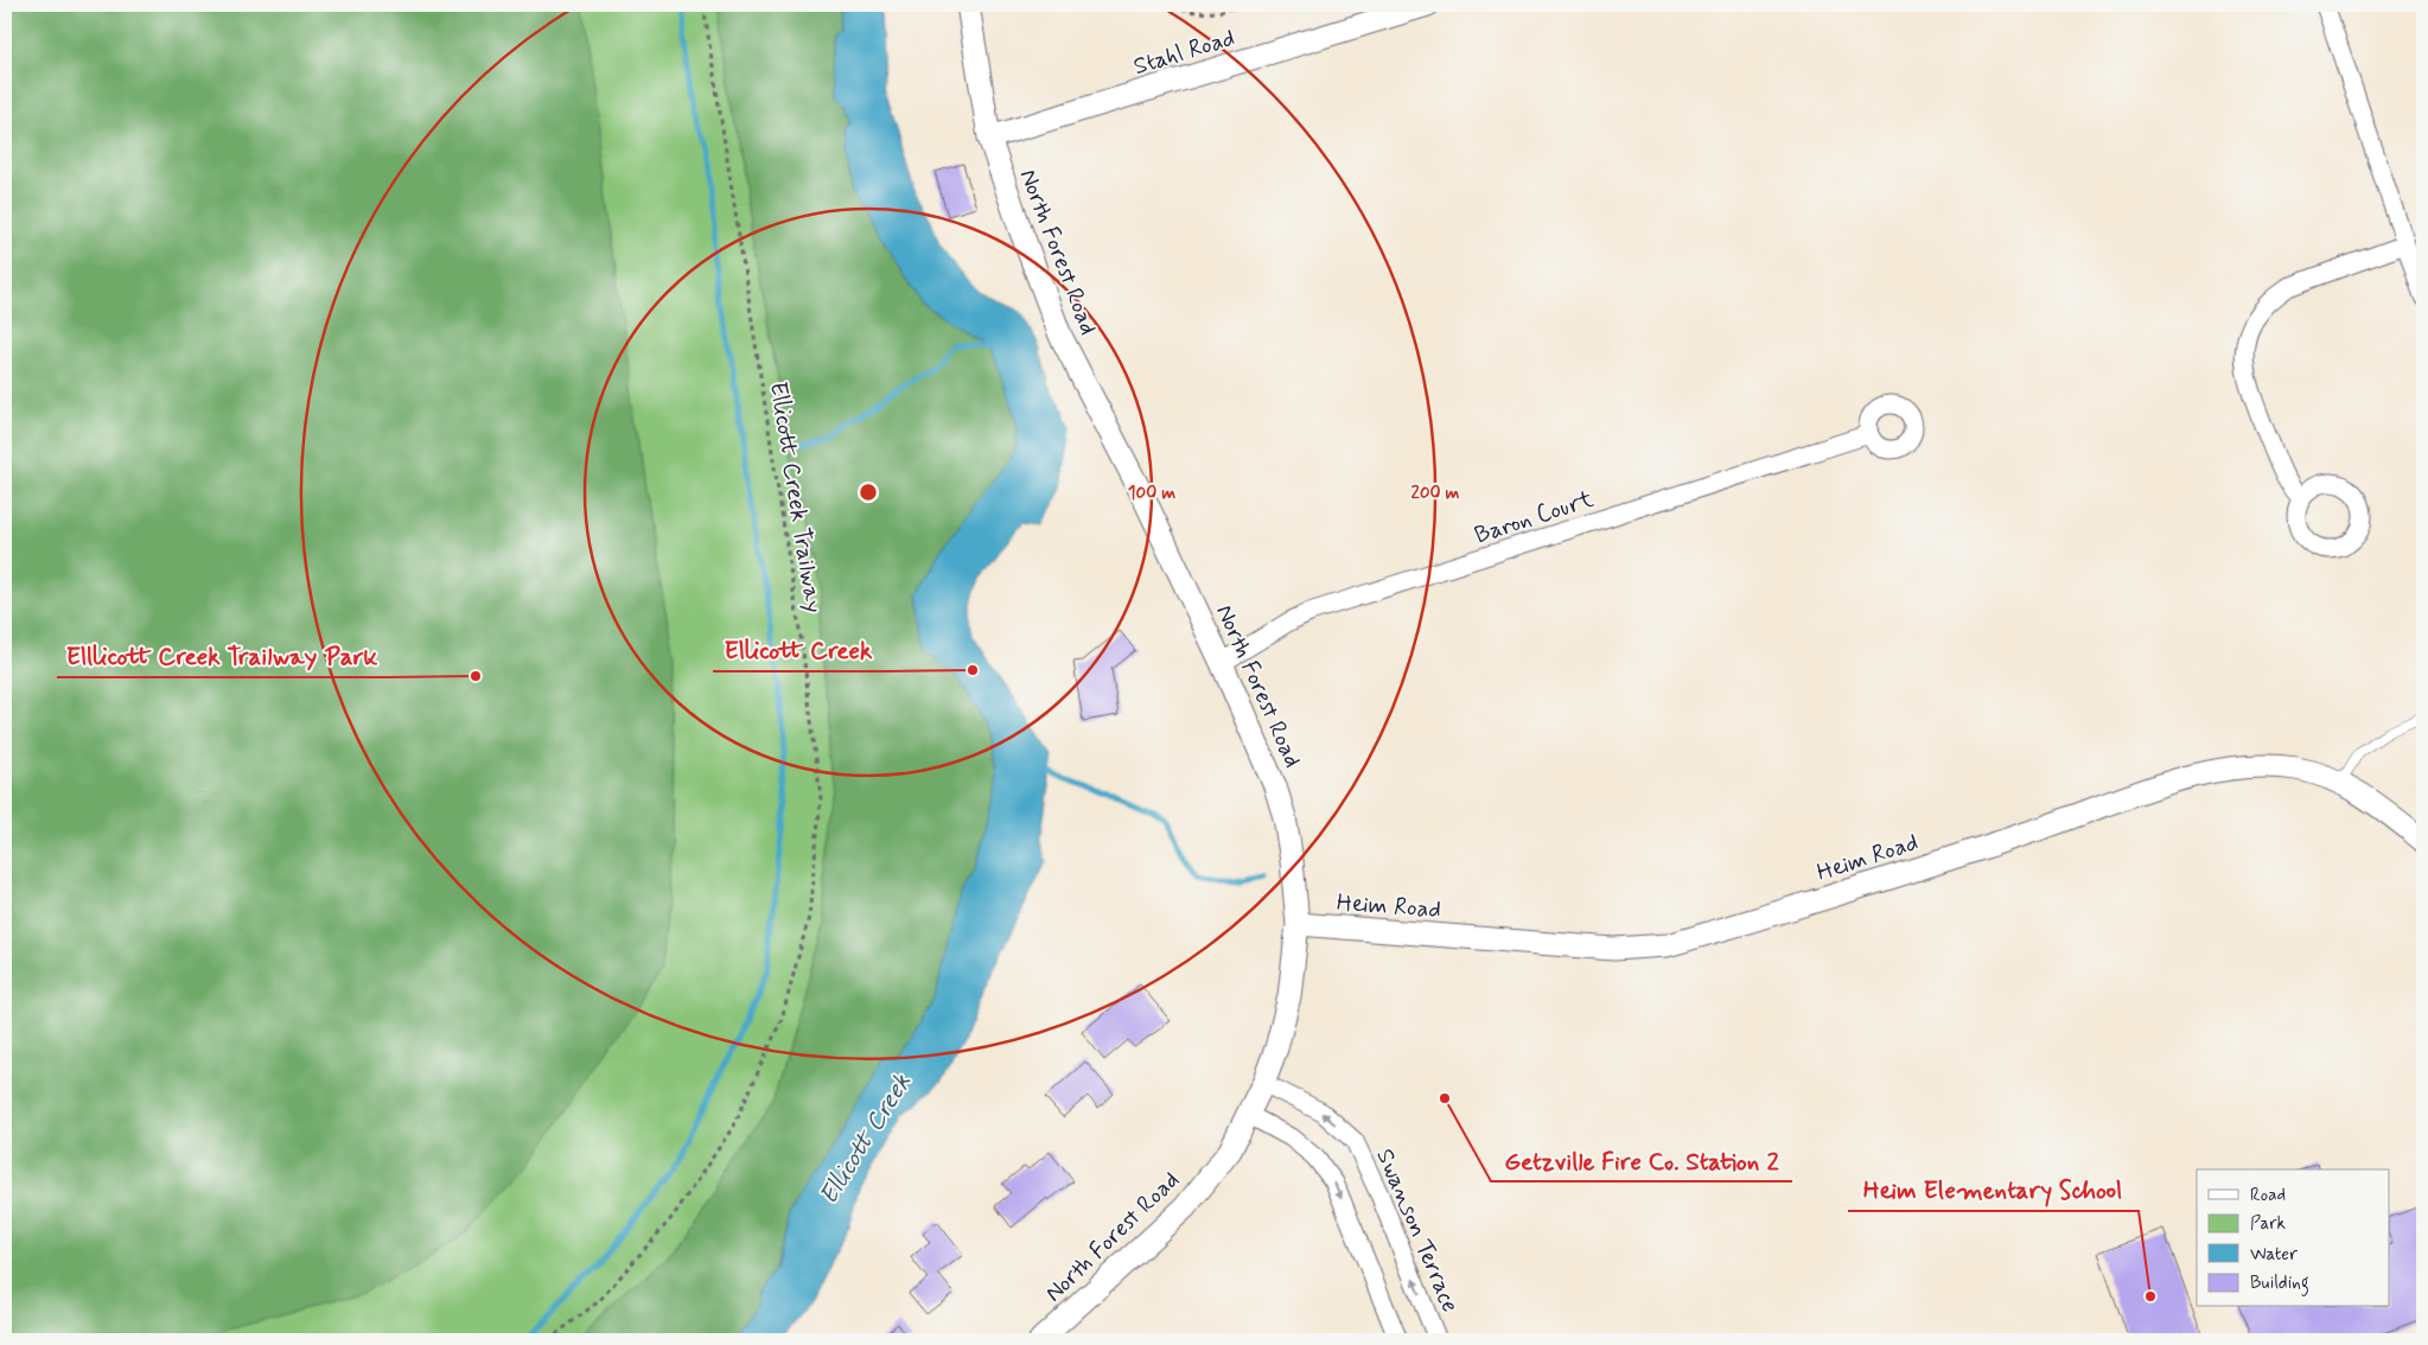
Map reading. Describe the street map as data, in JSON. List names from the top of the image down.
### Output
{
  "streets": {
    "street": [
      "Stahl Road",
      "North Forest Road",
      "Baron Court",
      "Heim Road",
      "Swanson Terrace"
    ],
    "path": ["Ellicott Creek Trailway"]
  },
  "crossings": [
    ["Stahl Road", "North Forest Road"],
    ["North Forest Road", "Baron Court"],
    ["North Forest Road", "Heim Road"],
    ["North Forest Road", "Swanson Terrace"]
  ],
  "water": ["Ellicott Creek"],
  "places": [
    "Ellicott Creek",
    "Elllicott Creek Trailway Park",
    "Getzville Fire Co. Station 2",
    "Heim Elementary School"
  ],
  "legend": [
    "Road",
    "Park",
    "Water",
    "Building"
  ],
  "rings": ["100 m", "200 m"]
}
